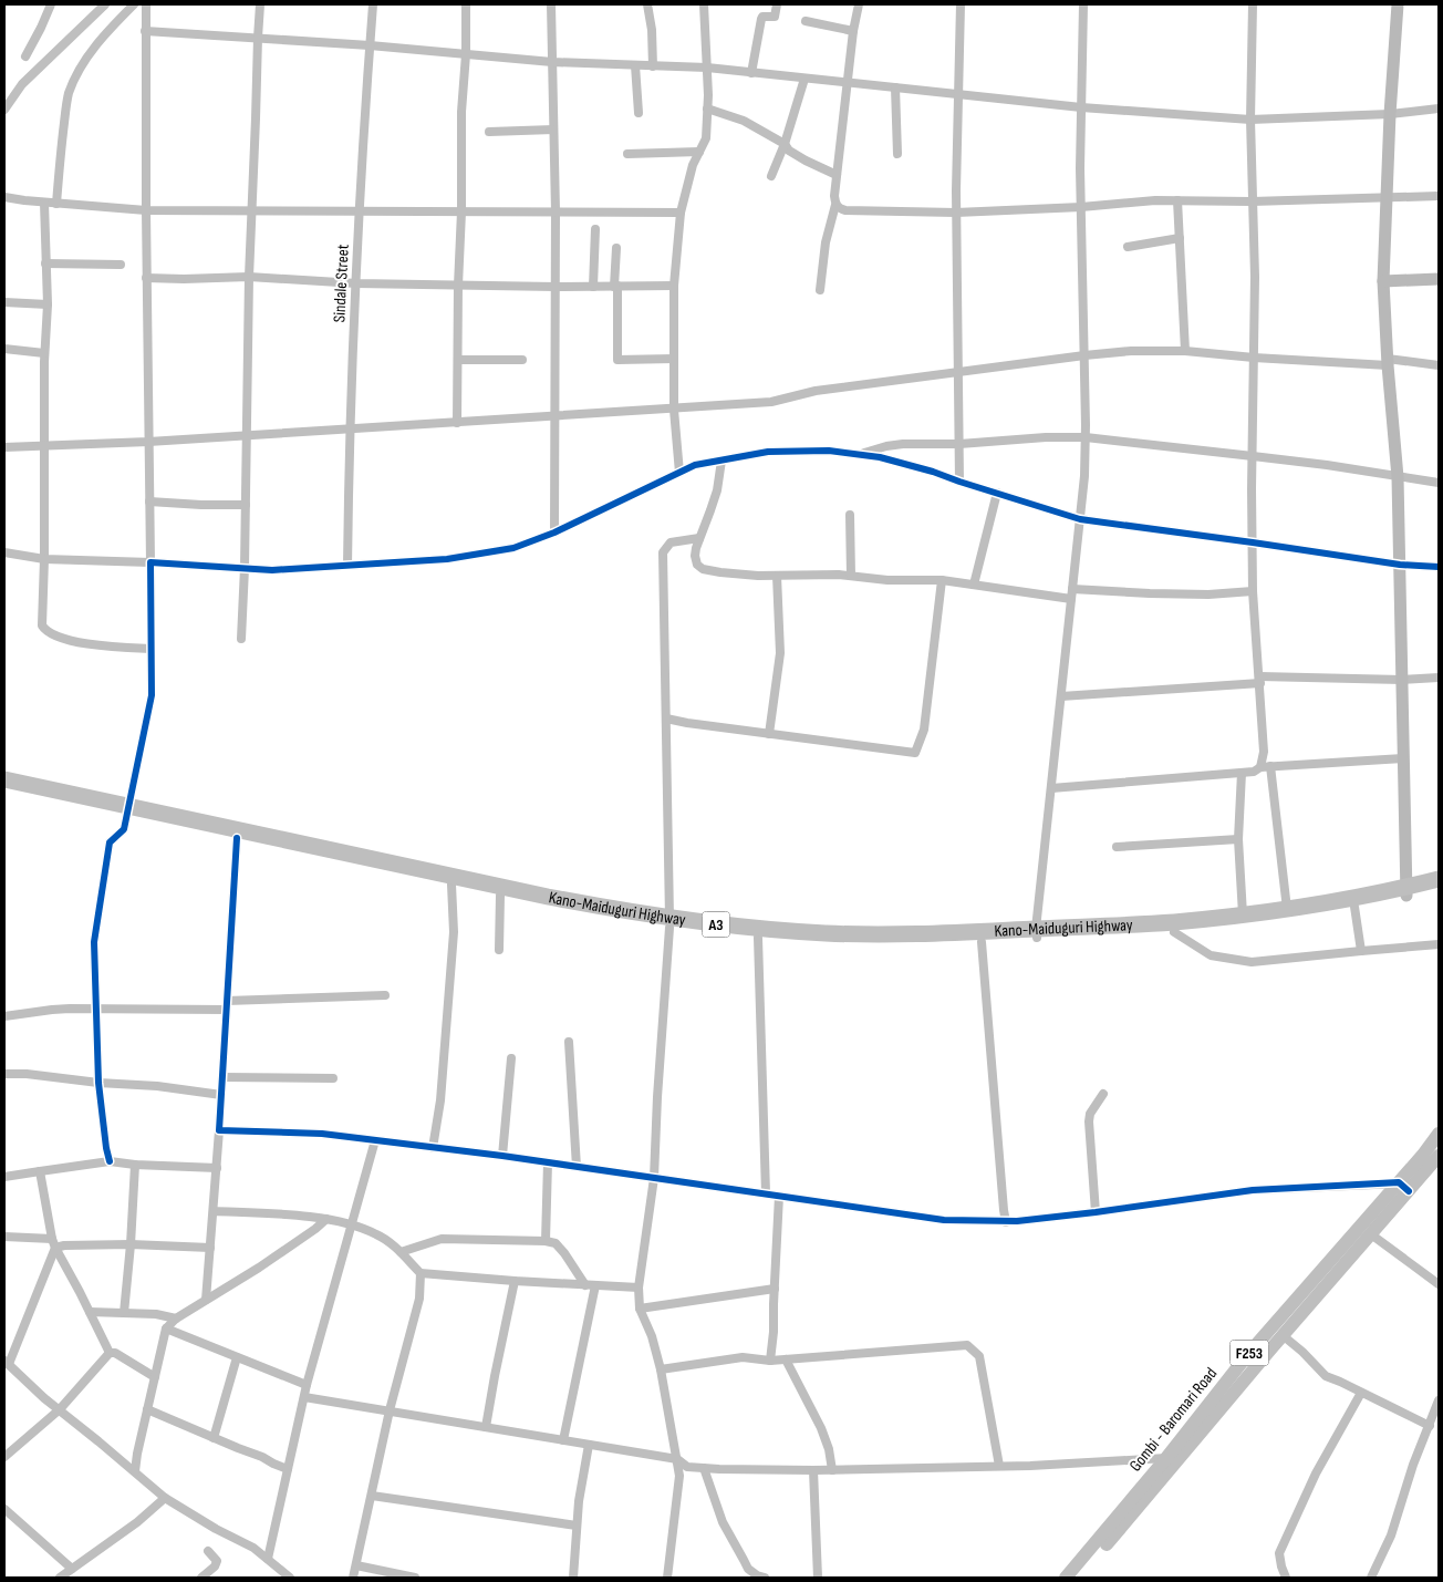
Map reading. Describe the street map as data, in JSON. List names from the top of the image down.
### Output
{
  "streets": {
    "highway": ["Kano-Maiduguri Highway", "A3"],
    "main road": ["F253", "Gombi - Baromari Road"],
    "street": ["Sindale Street"]
  }
}
